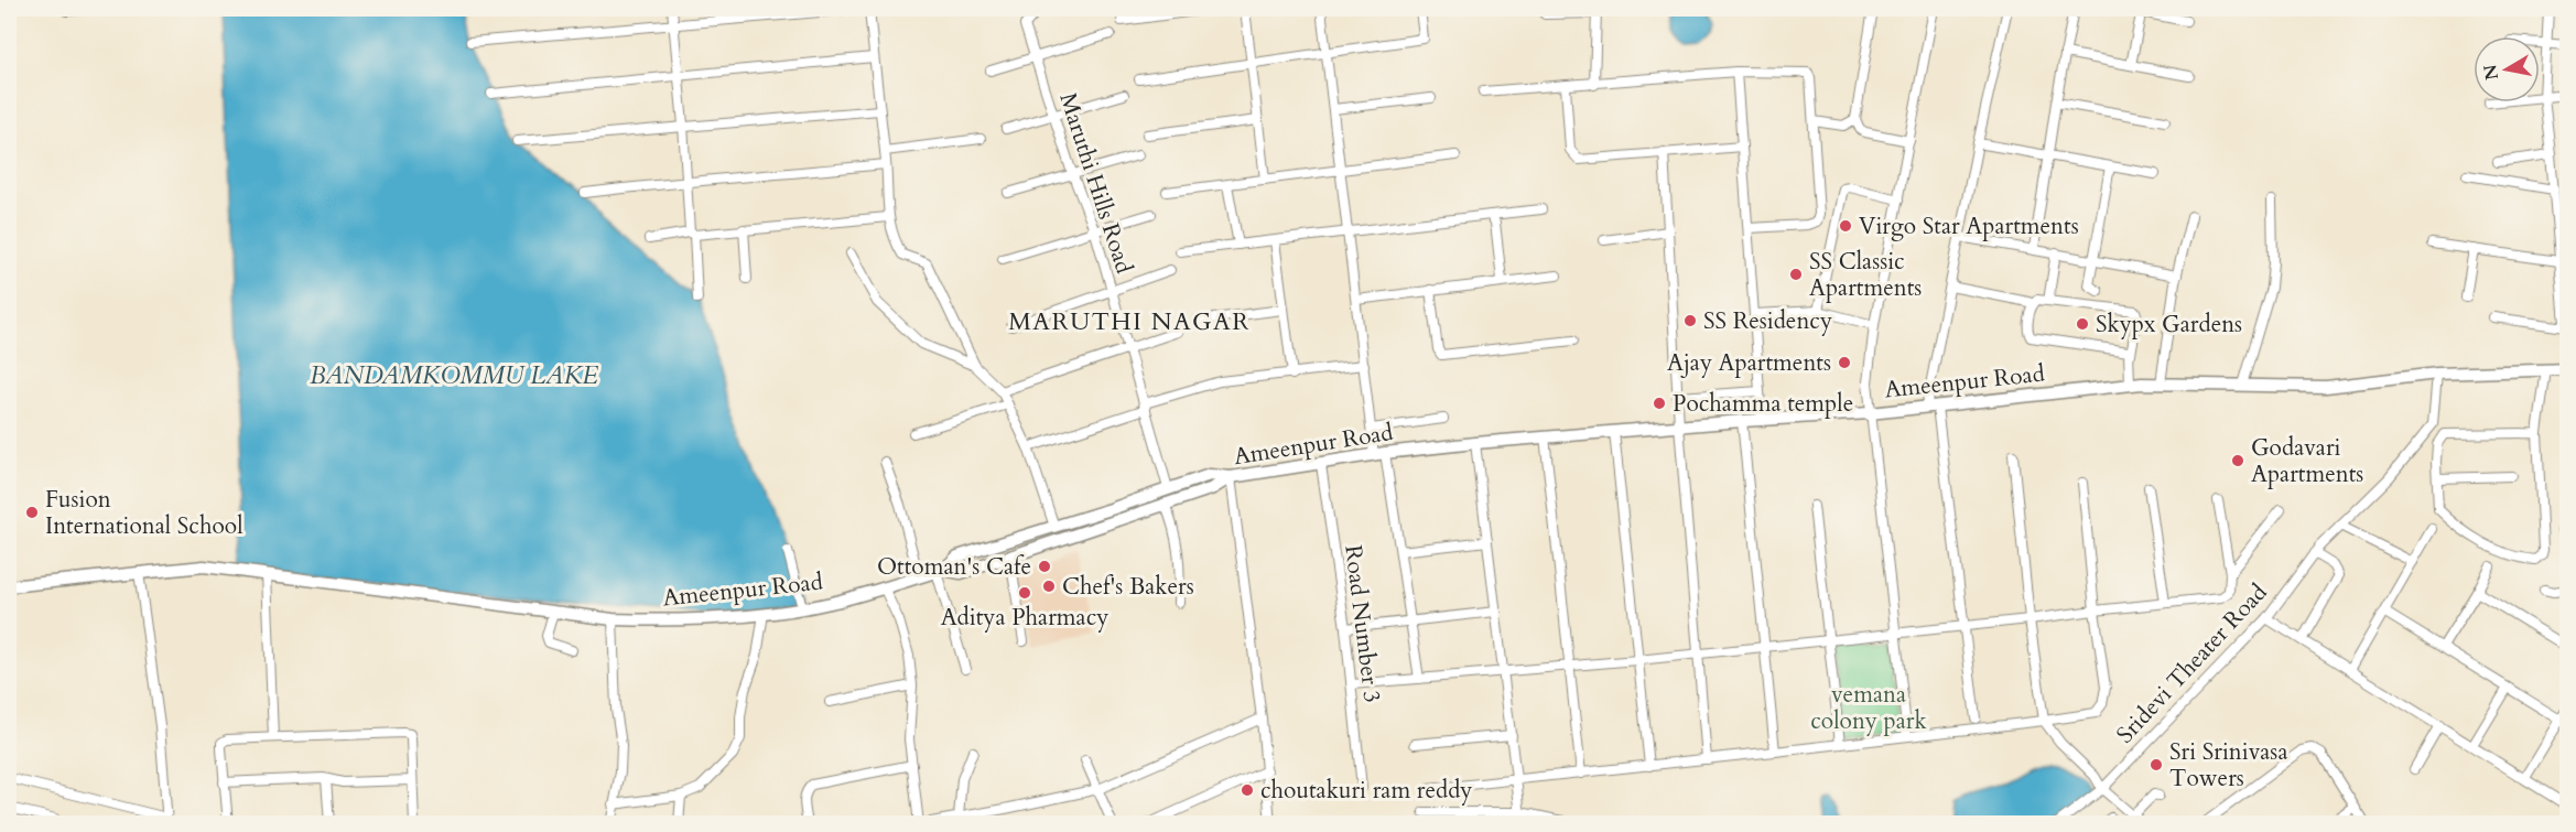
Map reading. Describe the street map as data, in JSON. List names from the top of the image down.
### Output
{
  "streets": {
    "street": [
      "Maruthi Hills Road",
      "Ameenpur Road",
      "Road Number 3",
      "Sridevi Theater Road"
    ]
  },
  "crossings": [
    ["Ameenpur Road", "Road Number 3"],
    ["Ameenpur Road", "Sridevi Theater Road"]
  ],
  "districts": ["MARUTHI NAGAR"],
  "water": ["BANDAMKOMMU LAKE"],
  "parks": ["vemana colony park"],
  "places": [
    "Virgo Star Apartments",
    "SS Classic Apartments",
    "SS Residency",
    "Skypx Gardens",
    "Ajay Apartments",
    "Pochamma temple",
    "Godavari Apartments",
    "Fusion International School",
    "Ottoman's Cafe",
    "Chef's Bakers",
    "Aditya Pharmacy",
    "Sri Srinivasa Towers",
    "choutakuri ram reddy"
  ],
  "north": "left"
}
